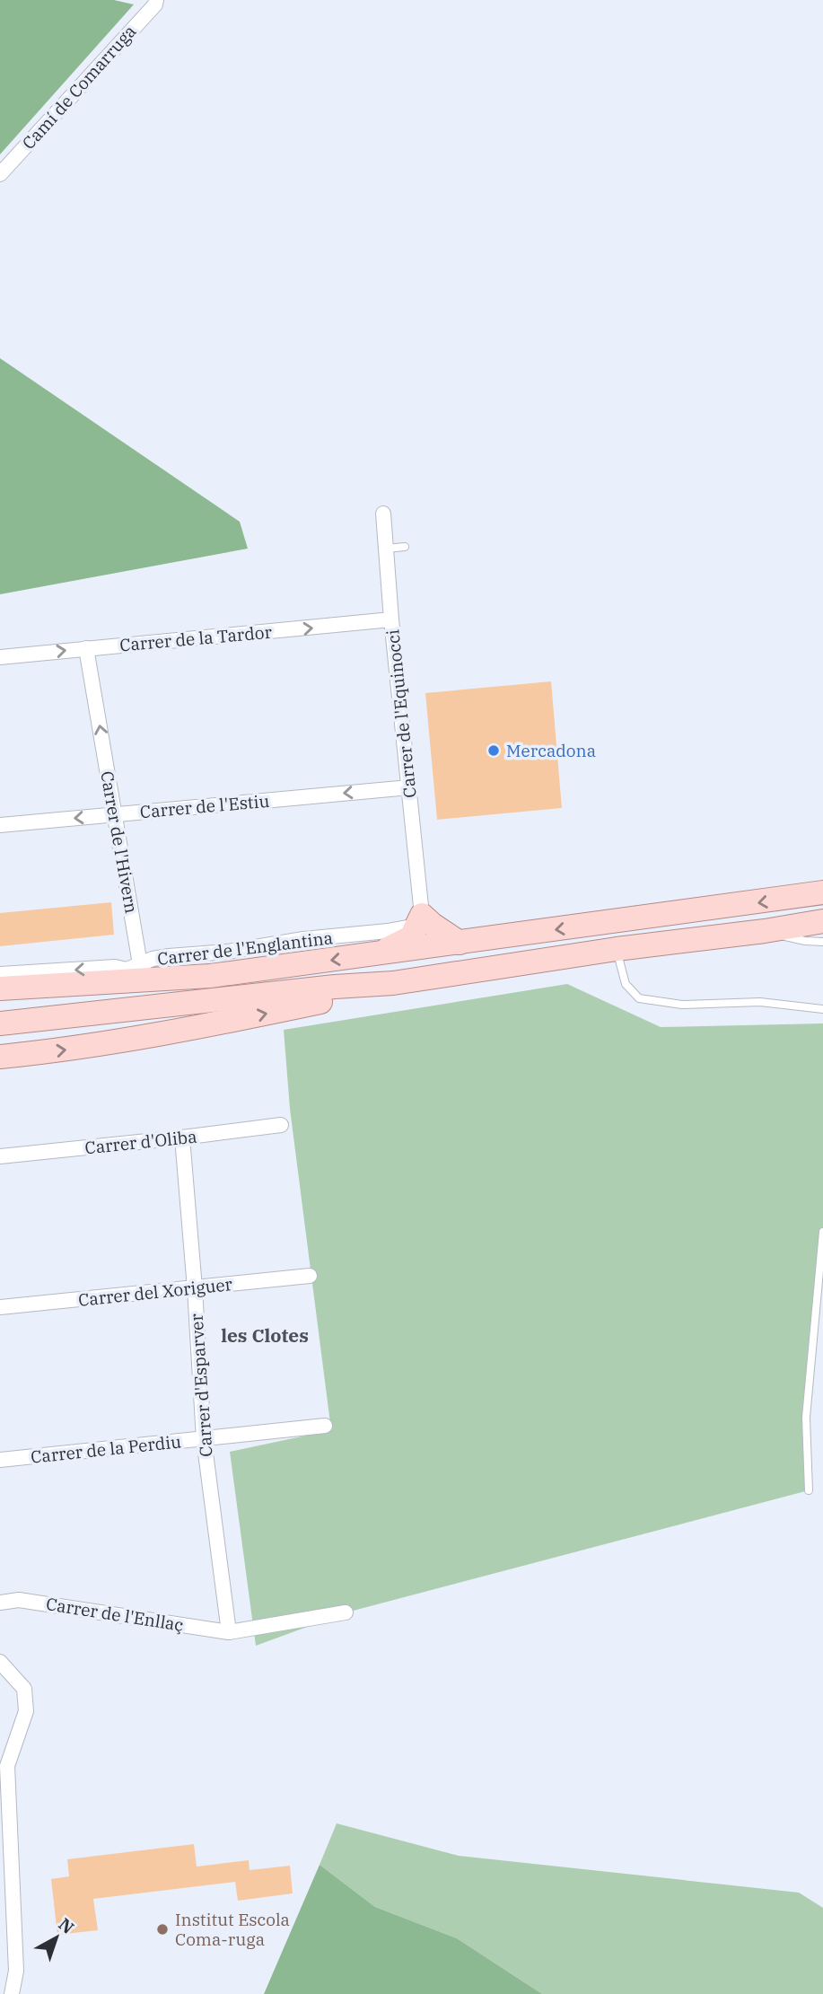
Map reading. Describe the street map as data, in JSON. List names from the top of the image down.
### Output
{
  "streets": {
    "street": [
      "Camí de Comarruga",
      "Carrer de la Tardor",
      "Carrer de l'Equinocci",
      "Carrer de l'Estiu",
      "Carrer de l'Hivern",
      "Carrer de l'Englantina",
      "Carrer d'Oliba",
      "Carrer del Xoriguer",
      "Carrer d'Esparver",
      "Carrer de la Perdiu",
      "Carrer de l'Enllaç"
    ]
  },
  "crossings": [
    ["Carrer de la Tardor", "Carrer de l'Equinocci"],
    ["Carrer de la Tardor", "Carrer de l'Hivern"],
    ["Carrer de l'Equinocci", "Carrer de l'Estiu"],
    ["Carrer de l'Equinocci", "Carrer de l'Englantina"],
    ["Carrer de l'Estiu", "Carrer de l'Hivern"],
    ["Carrer de l'Hivern", "Carrer de l'Englantina"],
    ["Carrer d'Oliba", "Carrer d'Esparver"],
    ["Carrer del Xoriguer", "Carrer d'Esparver"],
    ["Carrer d'Esparver", "Carrer de la Perdiu"],
    ["Carrer d'Esparver", "Carrer de l'Enllaç"]
  ],
  "one_way": ["Carrer de la Tardor", "Carrer de l'Estiu", "Carrer de l'Hivern"],
  "districts": ["les Clotes"],
  "places": ["Mercadona", "Institut Escola Coma-ruga"],
  "north": "top right"
}
